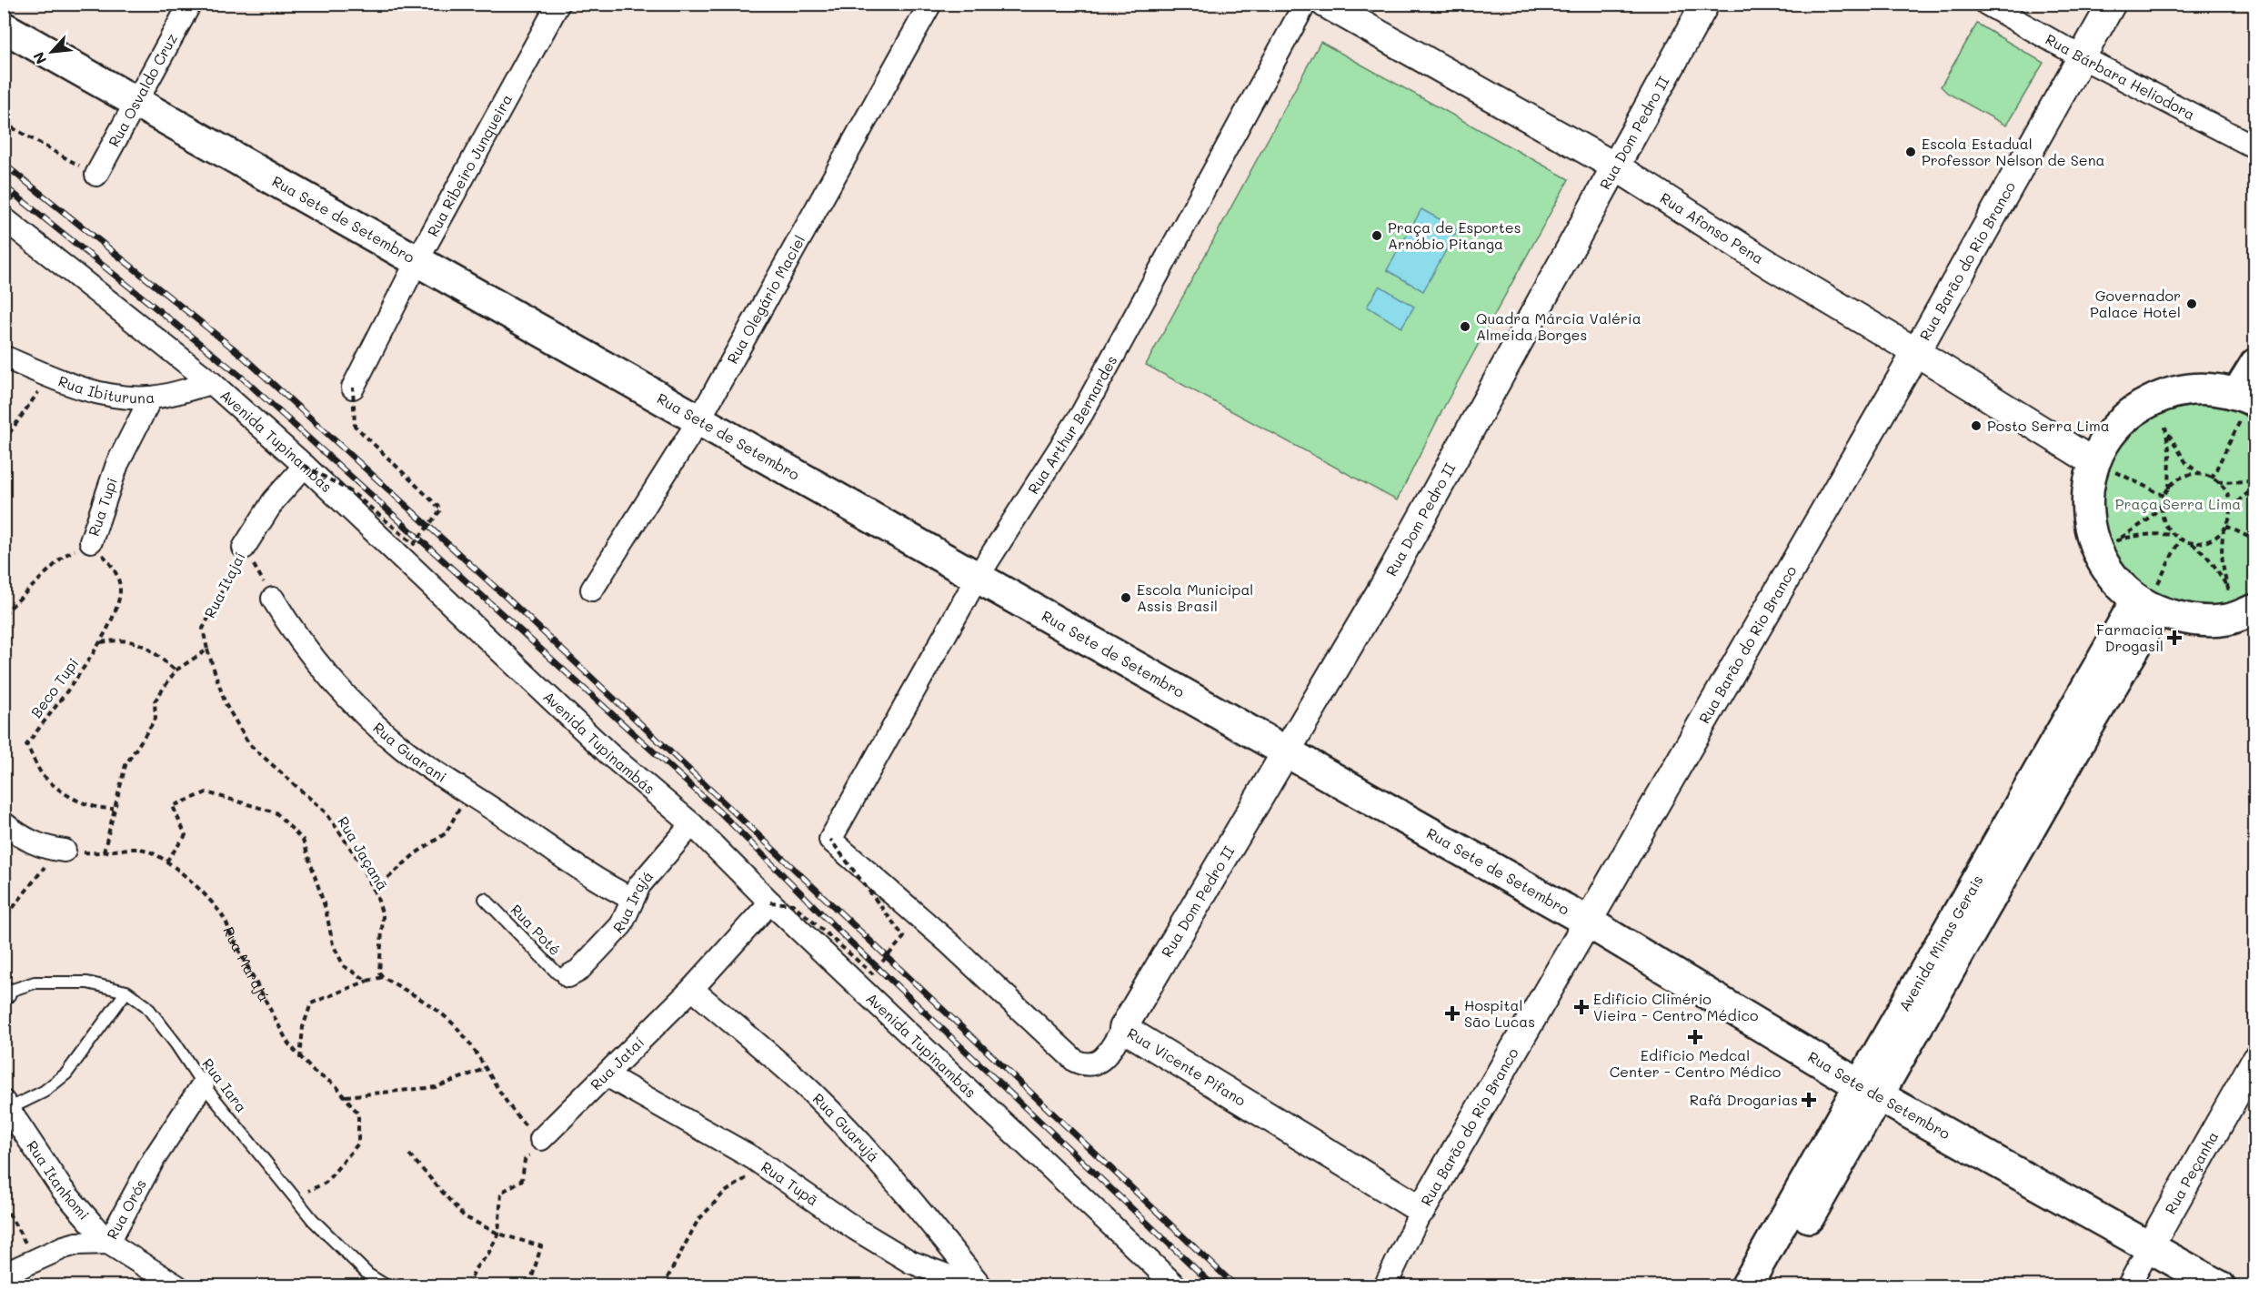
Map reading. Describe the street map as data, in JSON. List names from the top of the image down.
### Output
{
  "streets": {
    "main road": ["Rua Sete de Setembro", "Avenida Minas Gerais"],
    "street": [
      "Rua Bárbara Heliodora",
      "Rua Osvaldo Cruz",
      "Rua Dom Pedro II",
      "Rua Ribeiro Junqueira",
      "Rua Afonso Pena",
      "Rua Barão do Rio Branco",
      "Rua Olegário Maciel",
      "Rua Ibituruna",
      "Rua Arthur Bernardes",
      "Avenida Tupinambás",
      "Rua Tupi",
      "Rua Itajaí",
      "Rua Guarani",
      "Rua Irajá",
      "Rua Jataí",
      "Rua Vicente Pifano",
      "Rua Guarujá",
      "Rua Peçanha",
      "Rua Itanhomi",
      "Rua Tupã",
      "Rua Orós"
    ],
    "lane": ["Rua Poté", "Rua Iara"],
    "path": ["Beco Tupi", "Rua Jaçanã", "Rua Marajá"]
  },
  "crossings": [
    ["Rua Bárbara Heliodora", "Rua Barão do Rio Branco"],
    ["Rua Osvaldo Cruz", "Rua Sete de Setembro"],
    ["Rua Dom Pedro II", "Rua Sete de Setembro"],
    ["Rua Dom Pedro II", "Rua Afonso Pena"],
    ["Rua Dom Pedro II", "Rua Vicente Pifano"],
    ["Rua Ribeiro Junqueira", "Rua Sete de Setembro"],
    ["Rua Sete de Setembro", "Rua Barão do Rio Branco"],
    ["Rua Sete de Setembro", "Rua Olegário Maciel"],
    ["Rua Sete de Setembro", "Rua Arthur Bernardes"],
    ["Rua Sete de Setembro", "Avenida Minas Gerais"],
    ["Rua Sete de Setembro", "Rua Peçanha"],
    ["Rua Afonso Pena", "Rua Barão do Rio Branco"],
    ["Rua Barão do Rio Branco", "Rua Vicente Pifano"],
    ["Rua Ibituruna", "Avenida Tupinambás"],
    ["Rua Ibituruna", "Rua Tupi"],
    ["Rua Arthur Bernardes", "Rua Vicente Pifano"],
    ["Avenida Tupinambás", "Rua Itajaí"],
    ["Avenida Tupinambás", "Rua Irajá"],
    ["Avenida Tupinambás", "Rua Jataí"],
    ["Rua Tupi", "Beco Tupi"],
    ["Rua Itajaí", "Rua Jaçanã"],
    ["Rua Guarani", "Rua Irajá"],
    ["Rua Irajá", "Rua Poté"],
    ["Rua Marajá", "Rua Iara"],
    ["Rua Jataí", "Rua Guarujá"],
    ["Rua Jataí", "Rua Tupã"],
    ["Rua Iara", "Rua Orós"],
    ["Rua Itanhomi", "Rua Orós"]
  ],
  "parks": ["Praça Serra Lima"],
  "places": {
    "other": [
      "Escola Estadual Professor Nelson de Sena",
      "Praça de Esportes Arnóbio Pitanga",
      "Governador Palace Hotel",
      "Quadra Márcia Valéria Almeida Borges",
      "Posto Serra Lima",
      "Escola Municipal Assis Brasil"
    ],
    "health": [
      "Farmacia Drogasil",
      "Edifício Climério Vieira - Centro Médico",
      "Hospital São Lucas",
      "Edifício Medcal Center - Centro Médico",
      "Rafá Drogarias"
    ]
  },
  "north": "bottom left"
}
